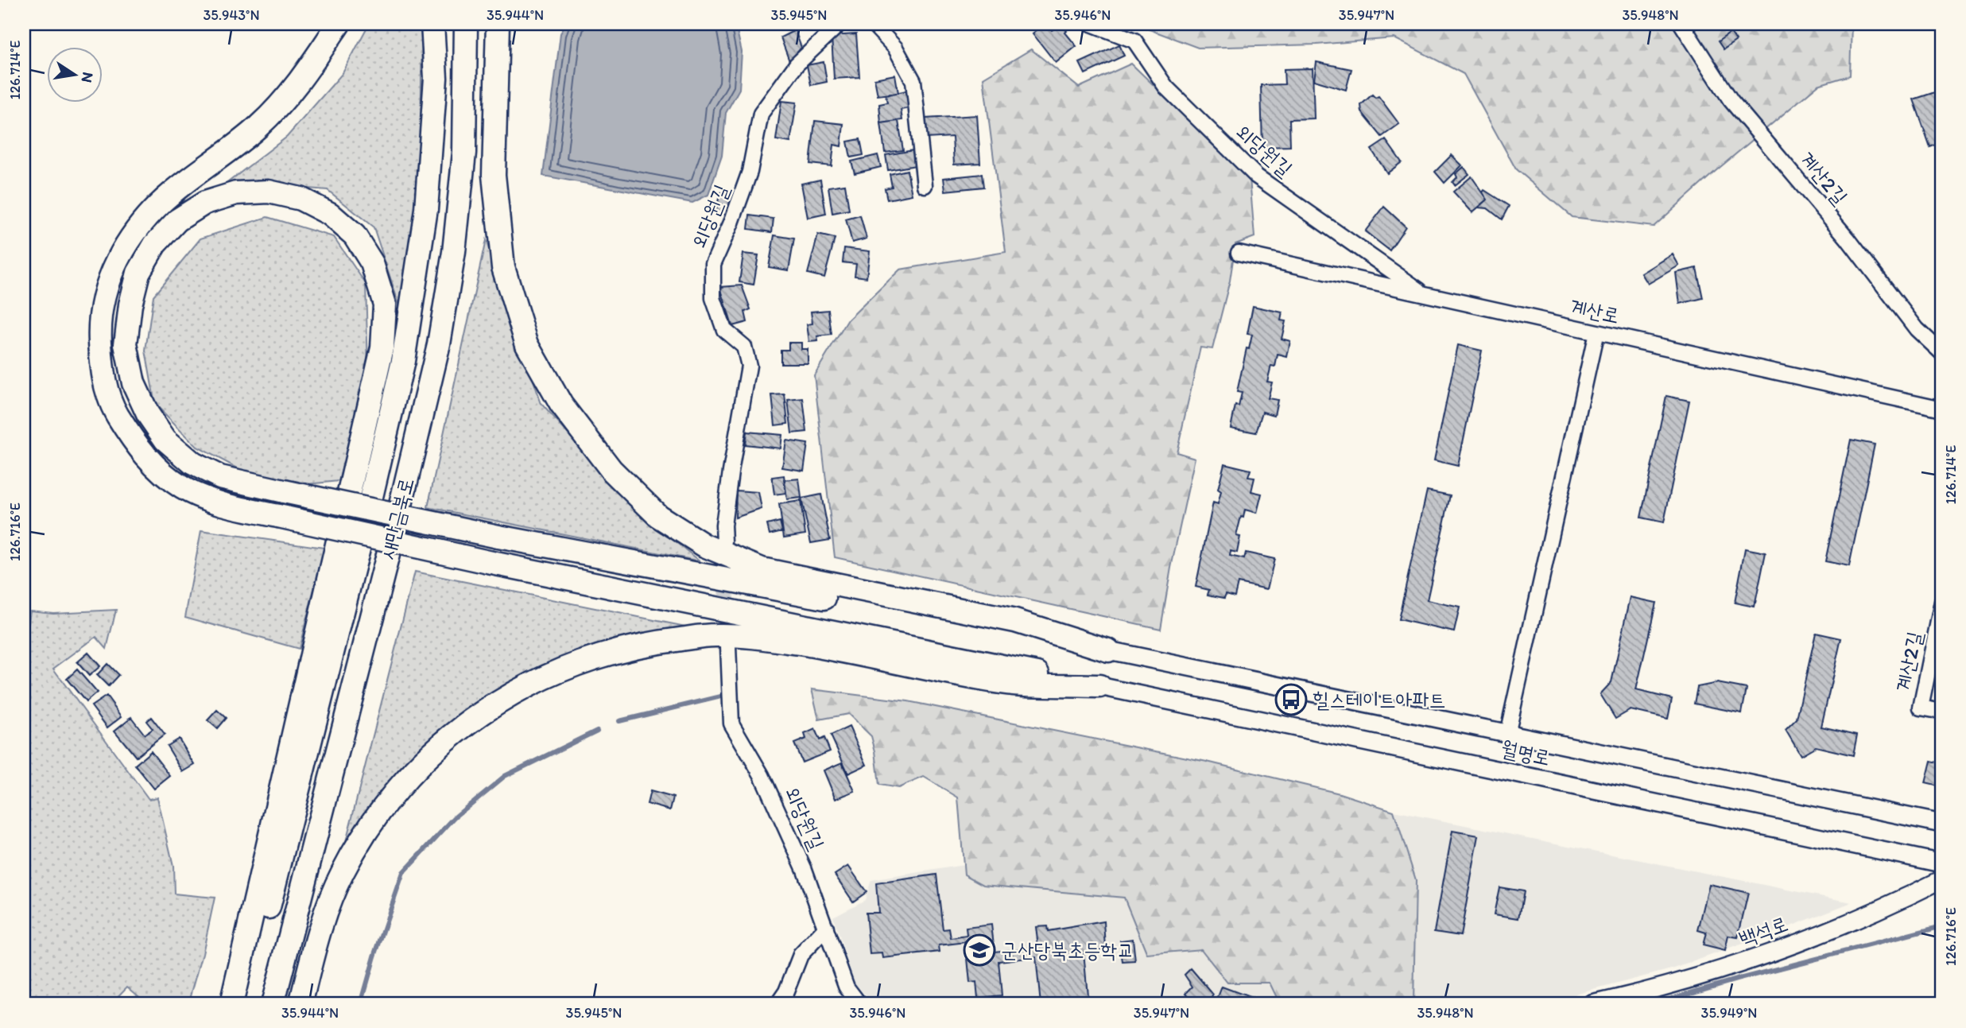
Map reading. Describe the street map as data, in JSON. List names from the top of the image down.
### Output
{
  "streets": {
    "highway": ["새만금북로"],
    "street": [
      "외당원길",
      "계산2길",
      "계산로",
      "월명로",
      "백석로"
    ]
  },
  "crossings": [
    ["외당원길", "계산로"]
  ],
  "places": {
    "bus stop": ["힐스테이트아파트"],
    "school or university": ["군산당북초등학교"]
  },
  "north": "right",
  "coordinates": [
    "35.943°N",
    "35.944°N",
    "35.945°N",
    "35.946°N",
    "35.947°N",
    "35.948°N",
    "126.714°E",
    "126.716°E",
    "35.949°N"
  ]
}
